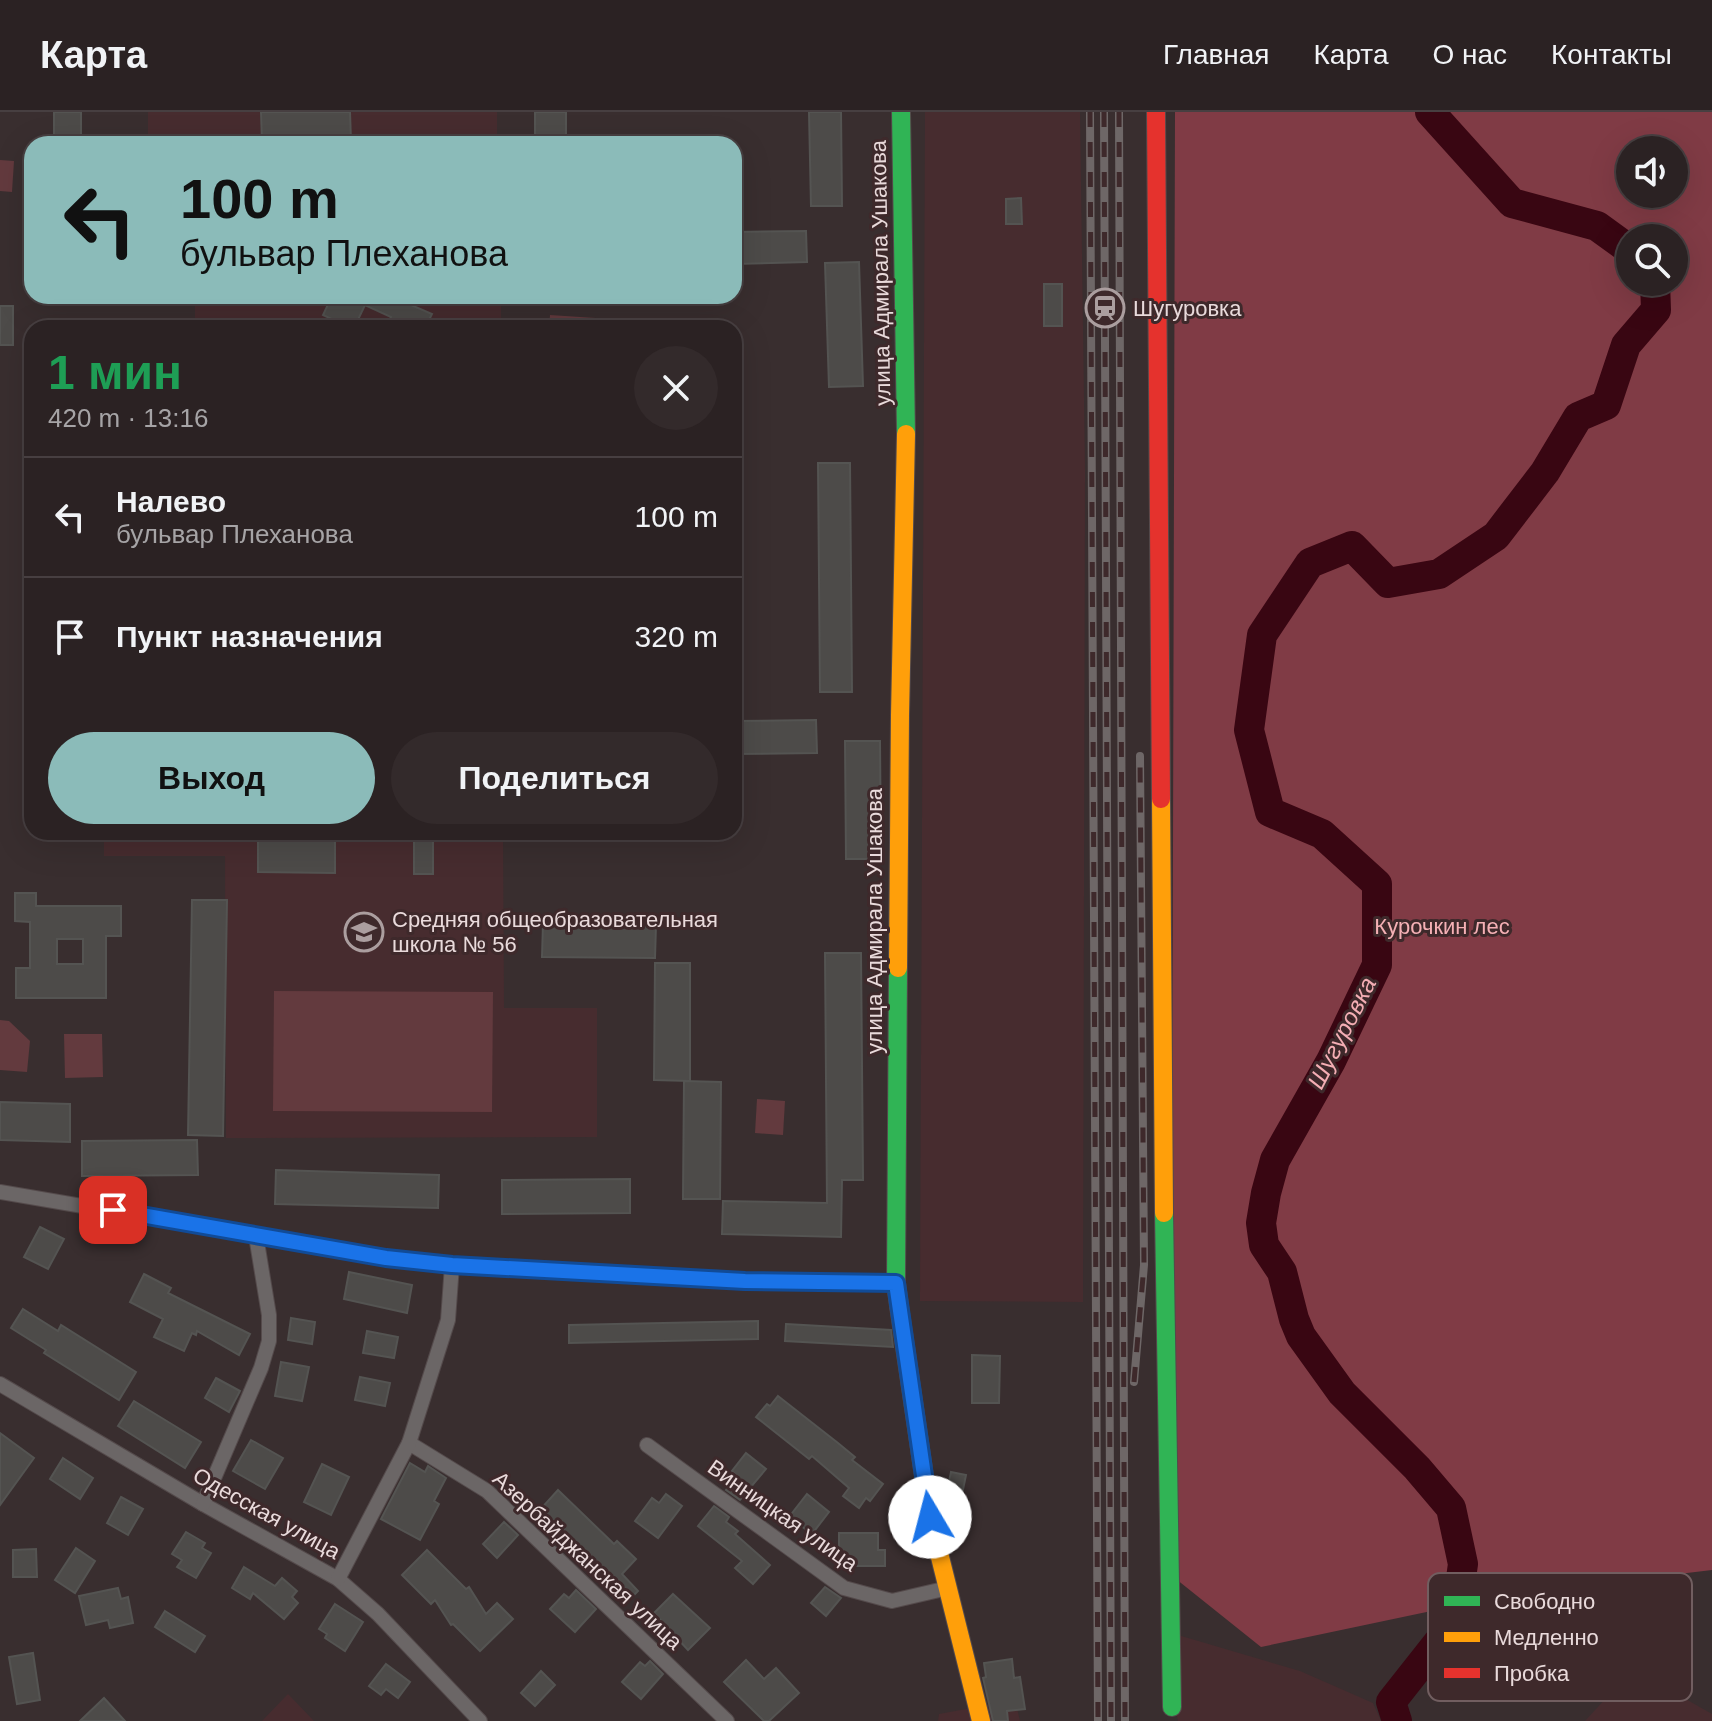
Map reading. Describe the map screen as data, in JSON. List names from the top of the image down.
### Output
{
  "streets": {
    "street": [
      "улица Адмирала Ушакова",
      "Одесская улица",
      "Винницкая улица",
      "Азербайджанская улица"
    ]
  },
  "crossings": [
    ["улица Адмирала Ушакова", "Винницкая улица"]
  ],
  "water": ["Шугуровка"],
  "parks": ["Курочкин лес"],
  "places": {
    "station": ["Шугуровка"],
    "school or university": ["Средняя общеобразовательная школа № 56"]
  },
  "legend": ["Свободно", "Медленно", "Пробка"],
  "page": {
    "header": "Карта",
    "nav": [
      "Главная",
      "Карта",
      "О нас",
      "Контакты"
    ],
    "turn": ["100 m", "бульвар Плеханова"],
    "heading": ["1 мин", "420 m · 13:16"],
    "list": [
      {
        "name": "Налево",
        "note": "бульвар Плеханова",
        "value": "100 m"
      },
      {
        "name": "Пункт назначения",
        "value": "320 m"
      }
    ],
    "buttons": ["Выход", "Поделиться"]
  }
}
